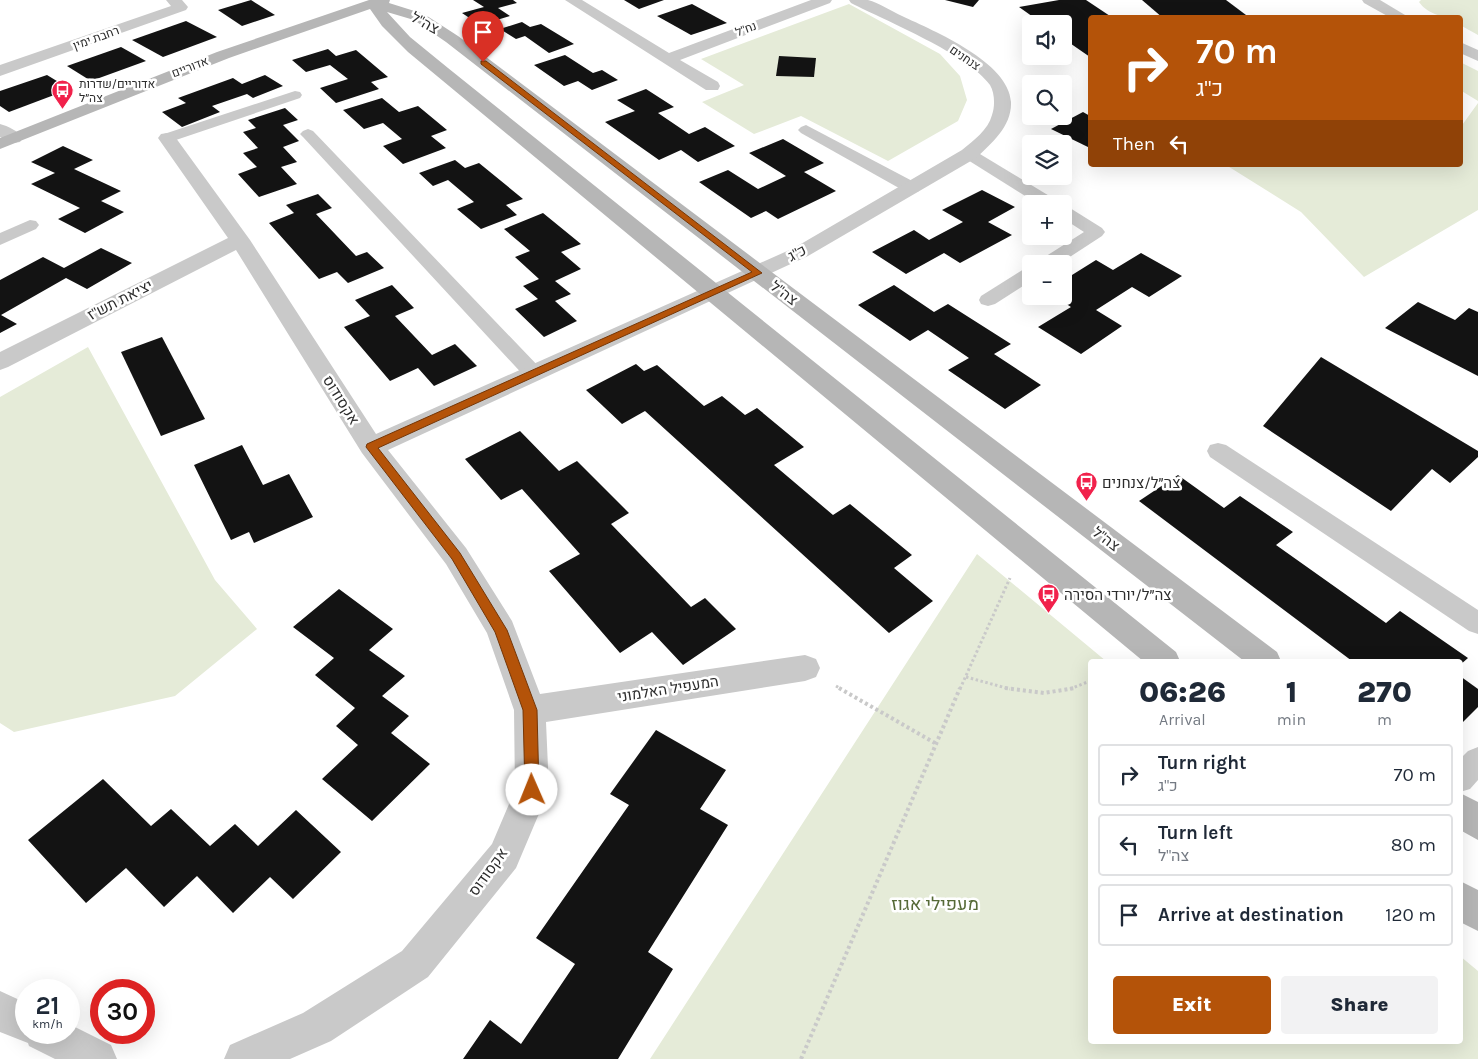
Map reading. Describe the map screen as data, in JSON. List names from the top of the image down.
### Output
{
  "streets": {
    "street": [
      "צה\"ל",
      "נח\"ל",
      "רחבת ימין",
      "צנחנים",
      "אדוריים",
      "כ\"ג",
      "יציאת תש\"ז",
      "אקסודוס",
      "המעפיל האלמוני"
    ]
  },
  "crossings": [
    ["צה\"ל", "אדוריים"],
    ["צה\"ל", "כ\"ג"],
    ["צנחנים", "כ\"ג"],
    ["כ\"ג", "אקסודוס"],
    ["יציאת תש\"ז", "אקסודוס"],
    ["אקסודוס", "המעפיל האלמוני"]
  ],
  "parks": ["מעפילי אגוז"],
  "places": {
    "bus stop": ["אדוריים/שדרות צה״ל", "צה״ל/צנחנים", "צה״ל/יורדי הסירה"]
  },
  "page": {
    "map_buttons": ["+", "−"],
    "turn": ["70 m", "כ\"ג"],
    "then": "Then",
    "eta": [
      "06:26",
      "Arrival",
      "1",
      "min",
      "270",
      "m"
    ],
    "list": [
      {
        "name": "Turn right",
        "note": "כ\"ג",
        "value": "70 m"
      },
      {
        "name": "Turn left",
        "note": "צה\"ל",
        "value": "80 m"
      },
      {
        "name": "Arrive at destination",
        "value": "120 m"
      }
    ],
    "buttons": ["Exit", "Share"],
    "speed": "21 km/h",
    "limit": "30"
  }
}
